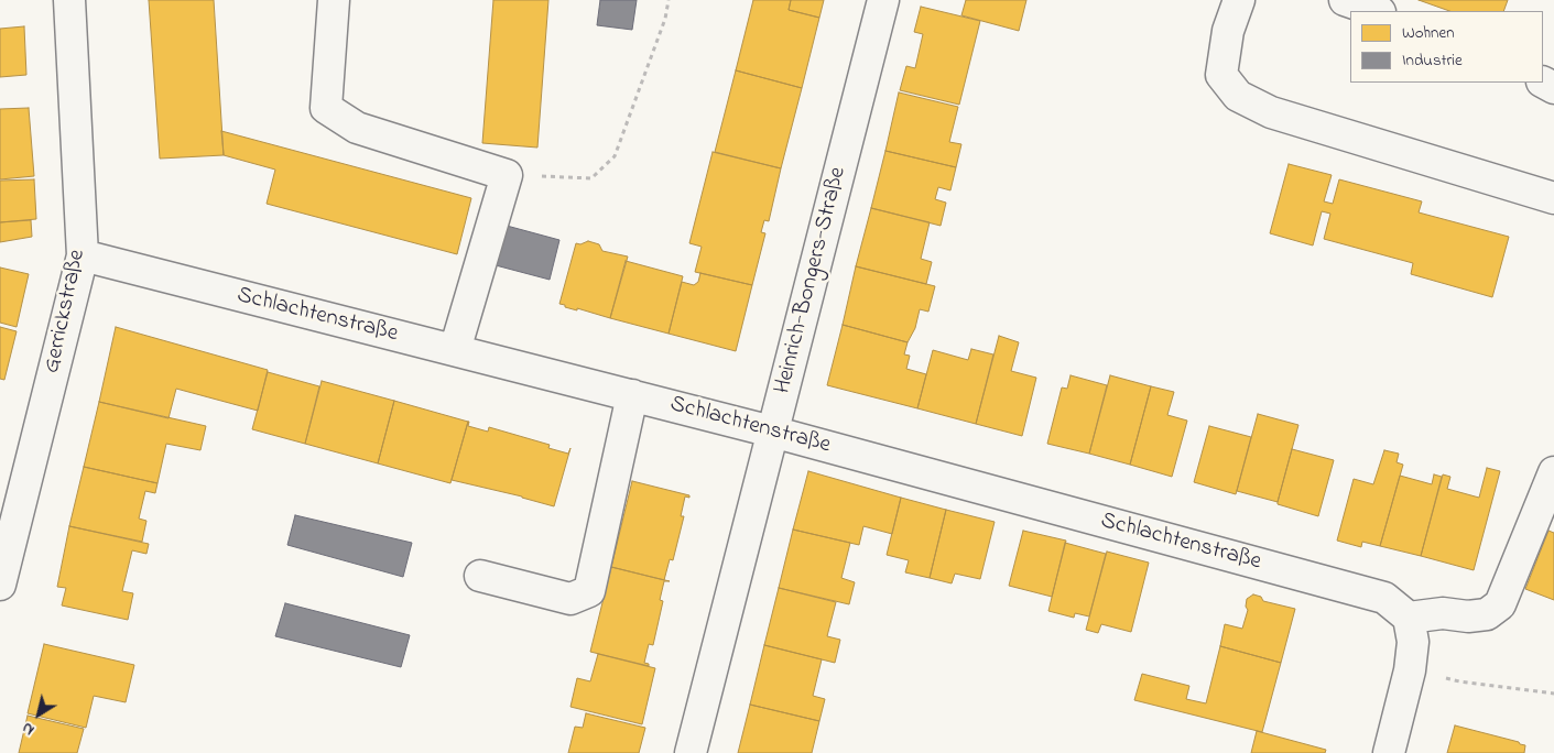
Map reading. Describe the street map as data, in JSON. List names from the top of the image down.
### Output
{
  "streets": {
    "street": ["Heinrich-Bongers-Straße", "Gerrickstraße", "Schlachtenstraße"]
  },
  "crossings": [
    ["Heinrich-Bongers-Straße", "Schlachtenstraße"],
    ["Gerrickstraße", "Schlachtenstraße"]
  ],
  "legend": ["Wohnen", "Industrie"],
  "north": "bottom left"
}
